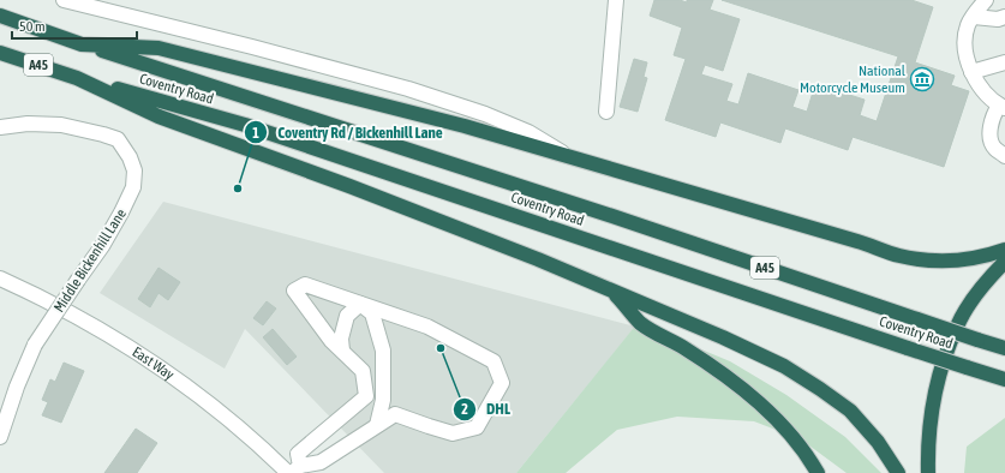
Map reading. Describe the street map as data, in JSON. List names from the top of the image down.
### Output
{
  "streets": {
    "highway": ["A45", "Coventry Road"],
    "street": ["Middle Bickenhill Lane", "East Way"]
  },
  "crossings": [
    ["A45", "Coventry Road"]
  ],
  "places": {
    "museum": ["National Motorcycle Museum"],
    "other": ["Coventry Rd / Bickenhill Lane", "DHL"]
  },
  "scale_bar": "50 m"
}
